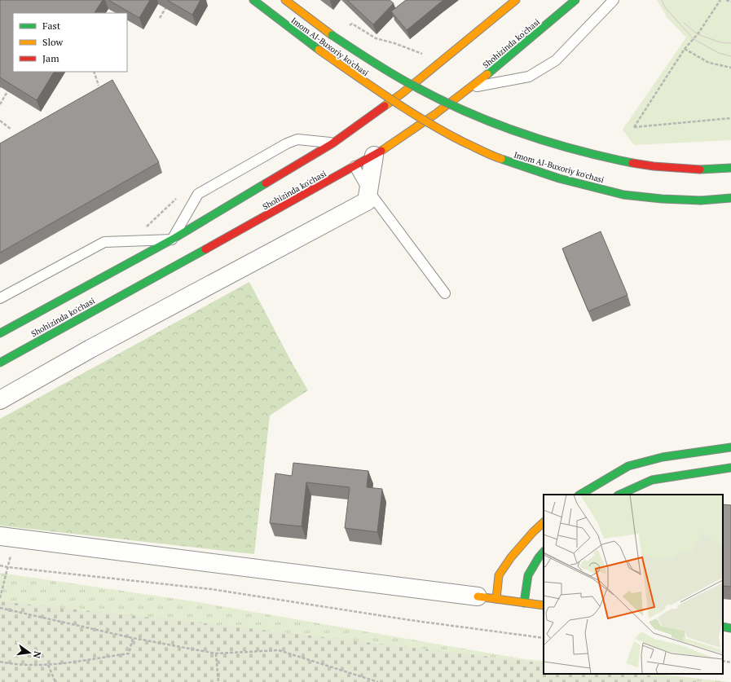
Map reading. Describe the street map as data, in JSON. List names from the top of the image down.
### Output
{
  "streets": {
    "main road": ["Shohizinda ko'chasi", "Imom Al-Buxoriy ko'chasi"]
  },
  "legend": ["Fast", "Slow", "Jam"],
  "north": "right"
}
